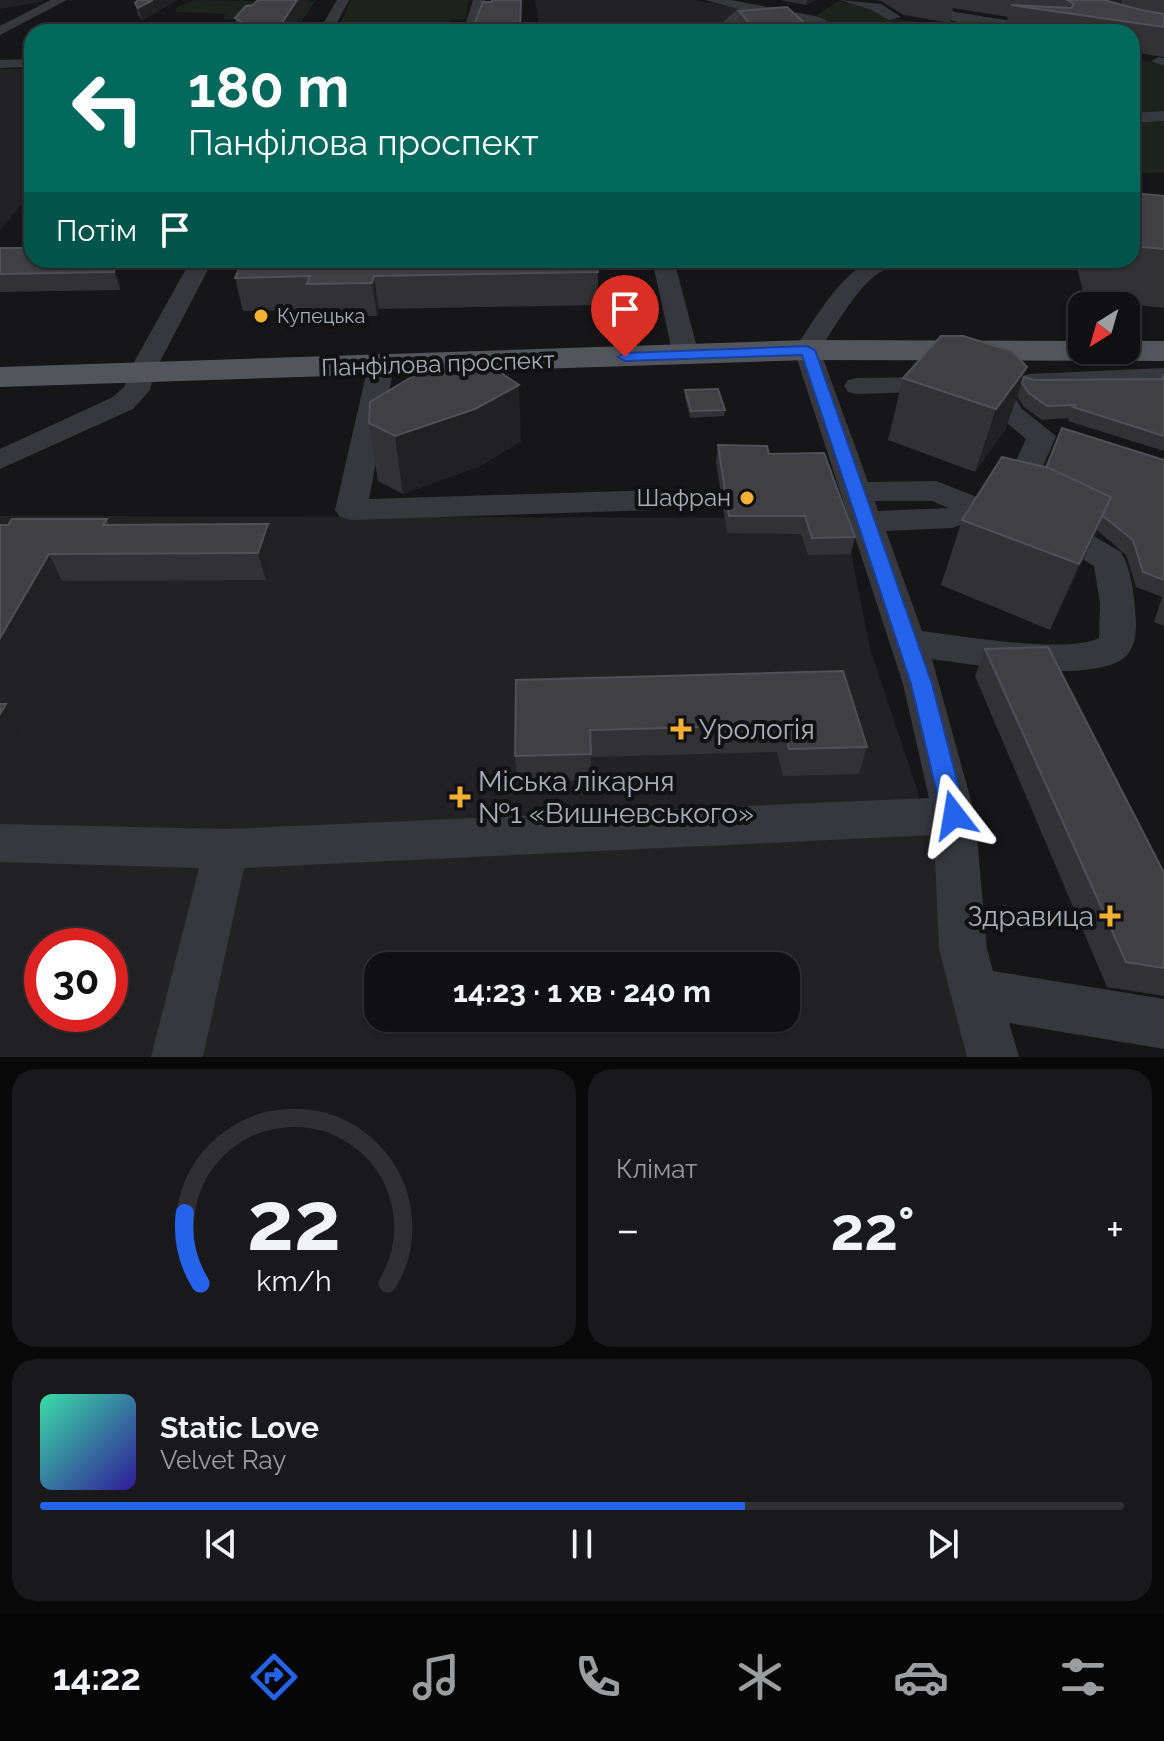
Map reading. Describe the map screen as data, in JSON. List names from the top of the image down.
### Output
{
  "streets": {
    "main road": ["Панфілова проспект"]
  },
  "places": {
    "other": ["Купецька", "Шафран"],
    "health": ["Урологія", "Міська лікарня №1 «Вишневського»", "Здравица"]
  },
  "north": "bottom left",
  "page": {
    "turn": ["180 m", "Панфілова проспект"],
    "then": "Потім",
    "limit": "30",
    "trip": "14:23 · 1 хв · 240 m",
    "tile": "Клімат",
    "heat": ["−", "22°", "+"],
    "song": ["Static Love", "Velvet Ray"],
    "tabs": "14:22",
    "gauge": ["22", "km/h"]
  }
}
